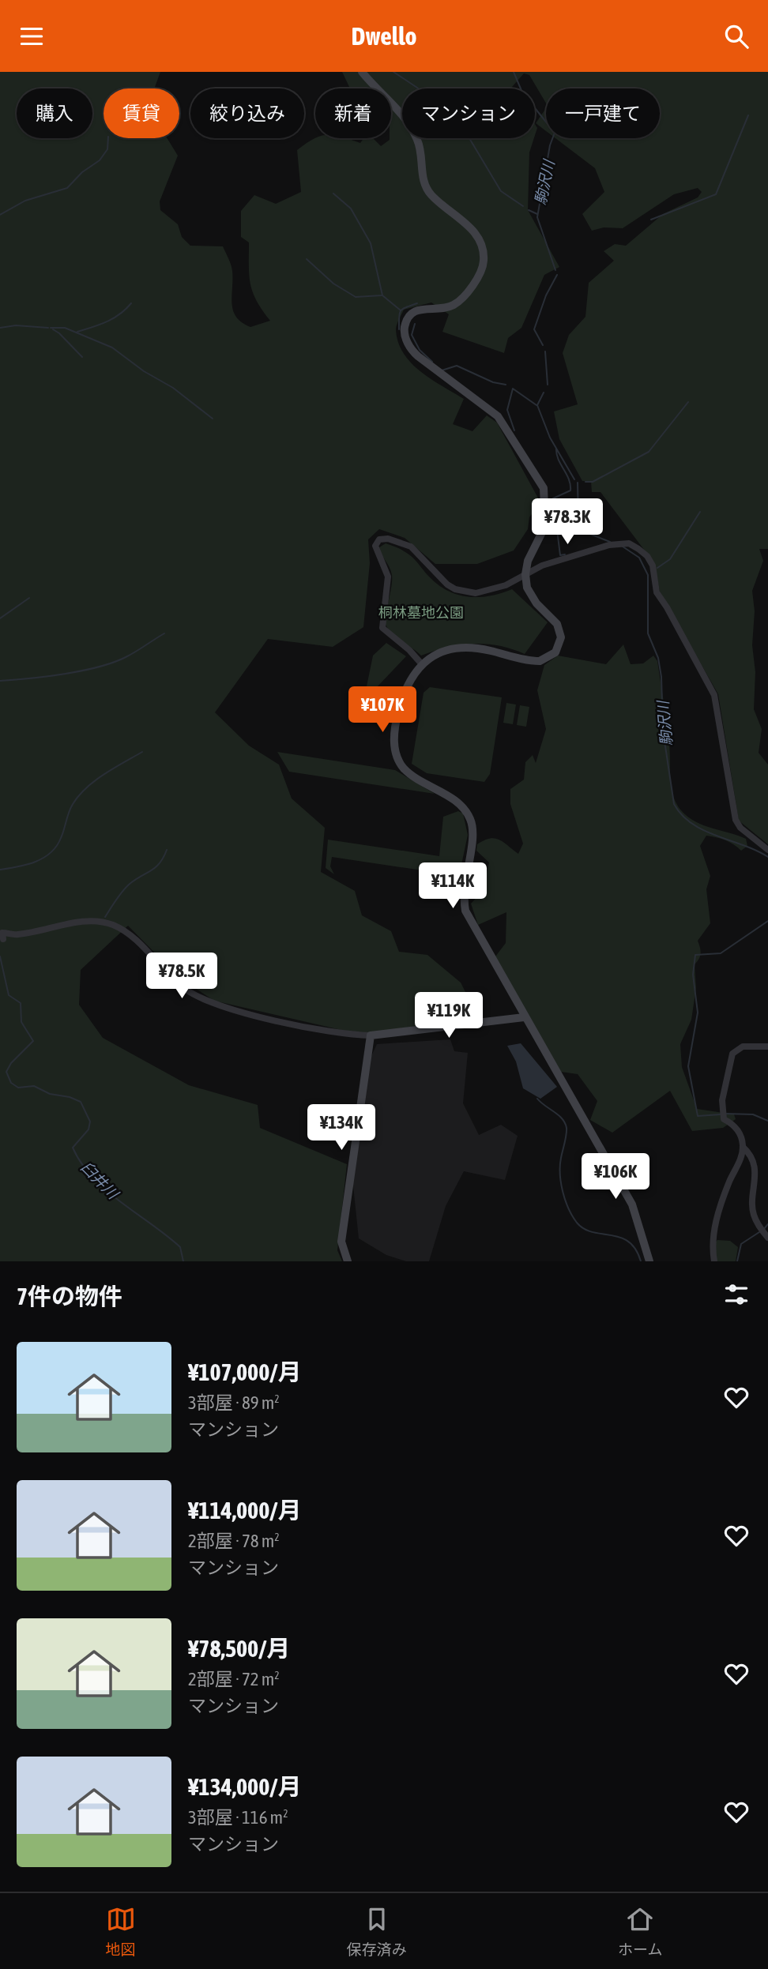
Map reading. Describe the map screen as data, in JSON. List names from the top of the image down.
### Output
{
  "water": ["駒沢川", "臼井川"],
  "parks": ["桐林墓地公園"],
  "page": {
    "header": "Dwello",
    "chip": [
      "購入",
      "賃貸",
      "絞り込み",
      "新着",
      "マンション",
      "一戸建て"
    ],
    "price": [
      "¥78.3K",
      "¥107K",
      "¥114K",
      "¥78.5K",
      "¥119K",
      "¥134K",
      "¥106K"
    ],
    "heading": "7件の物件",
    "list": [
      {
        "name": "¥107,000/月",
        "note": "3部屋 · 89 m² · マンション"
      },
      {
        "name": "¥114,000/月",
        "note": "2部屋 · 78 m² · マンション"
      },
      {
        "name": "¥78,500/月",
        "note": "2部屋 · 72 m² · マンション"
      },
      {
        "name": "¥134,000/月",
        "note": "3部屋 · 116 m² · マンション"
      }
    ],
    "tabs": ["地図", "保存済み", "ホーム"]
  }
}
